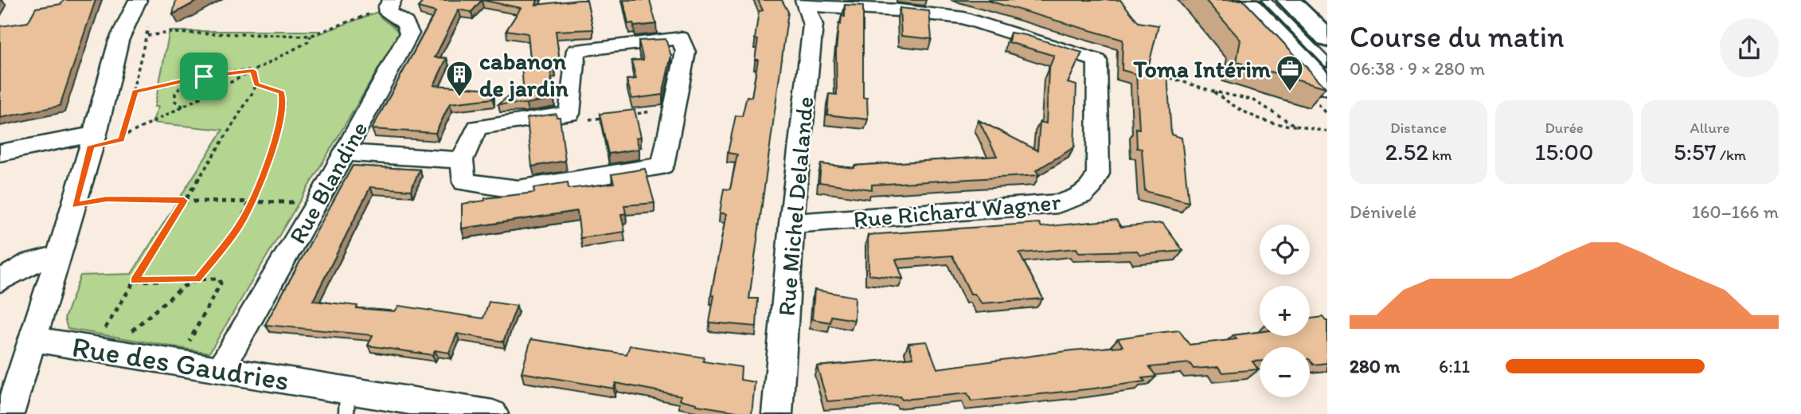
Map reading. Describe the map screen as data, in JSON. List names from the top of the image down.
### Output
{
  "streets": {
    "street": [
      "Rue Blandine",
      "Rue Michel Delalande",
      "Rue Richard Wagner",
      "Rue des Gaudries"
    ]
  },
  "crossings": [
    ["Rue Blandine", "Rue des Gaudries"],
    ["Rue Michel Delalande", "Rue Richard Wagner"]
  ],
  "places": {
    "office": ["Toma Intérim"],
    "building": ["cabanon de jardin"]
  },
  "page": {
    "heading": ["Course du matin", "06:38 · 9 × 280 m"],
    "stats": [
      ["Distance", "2.52 km"],
      ["Durée", "15:00"],
      ["Allure", "5:57 /km"]
    ],
    "chart": ["Dénivelé", "160–166 m"],
    "map_buttons": ["+", "−"],
    "list": [
      {
        "name": "280 m",
        "note": "6:11"
      }
    ]
  }
}
